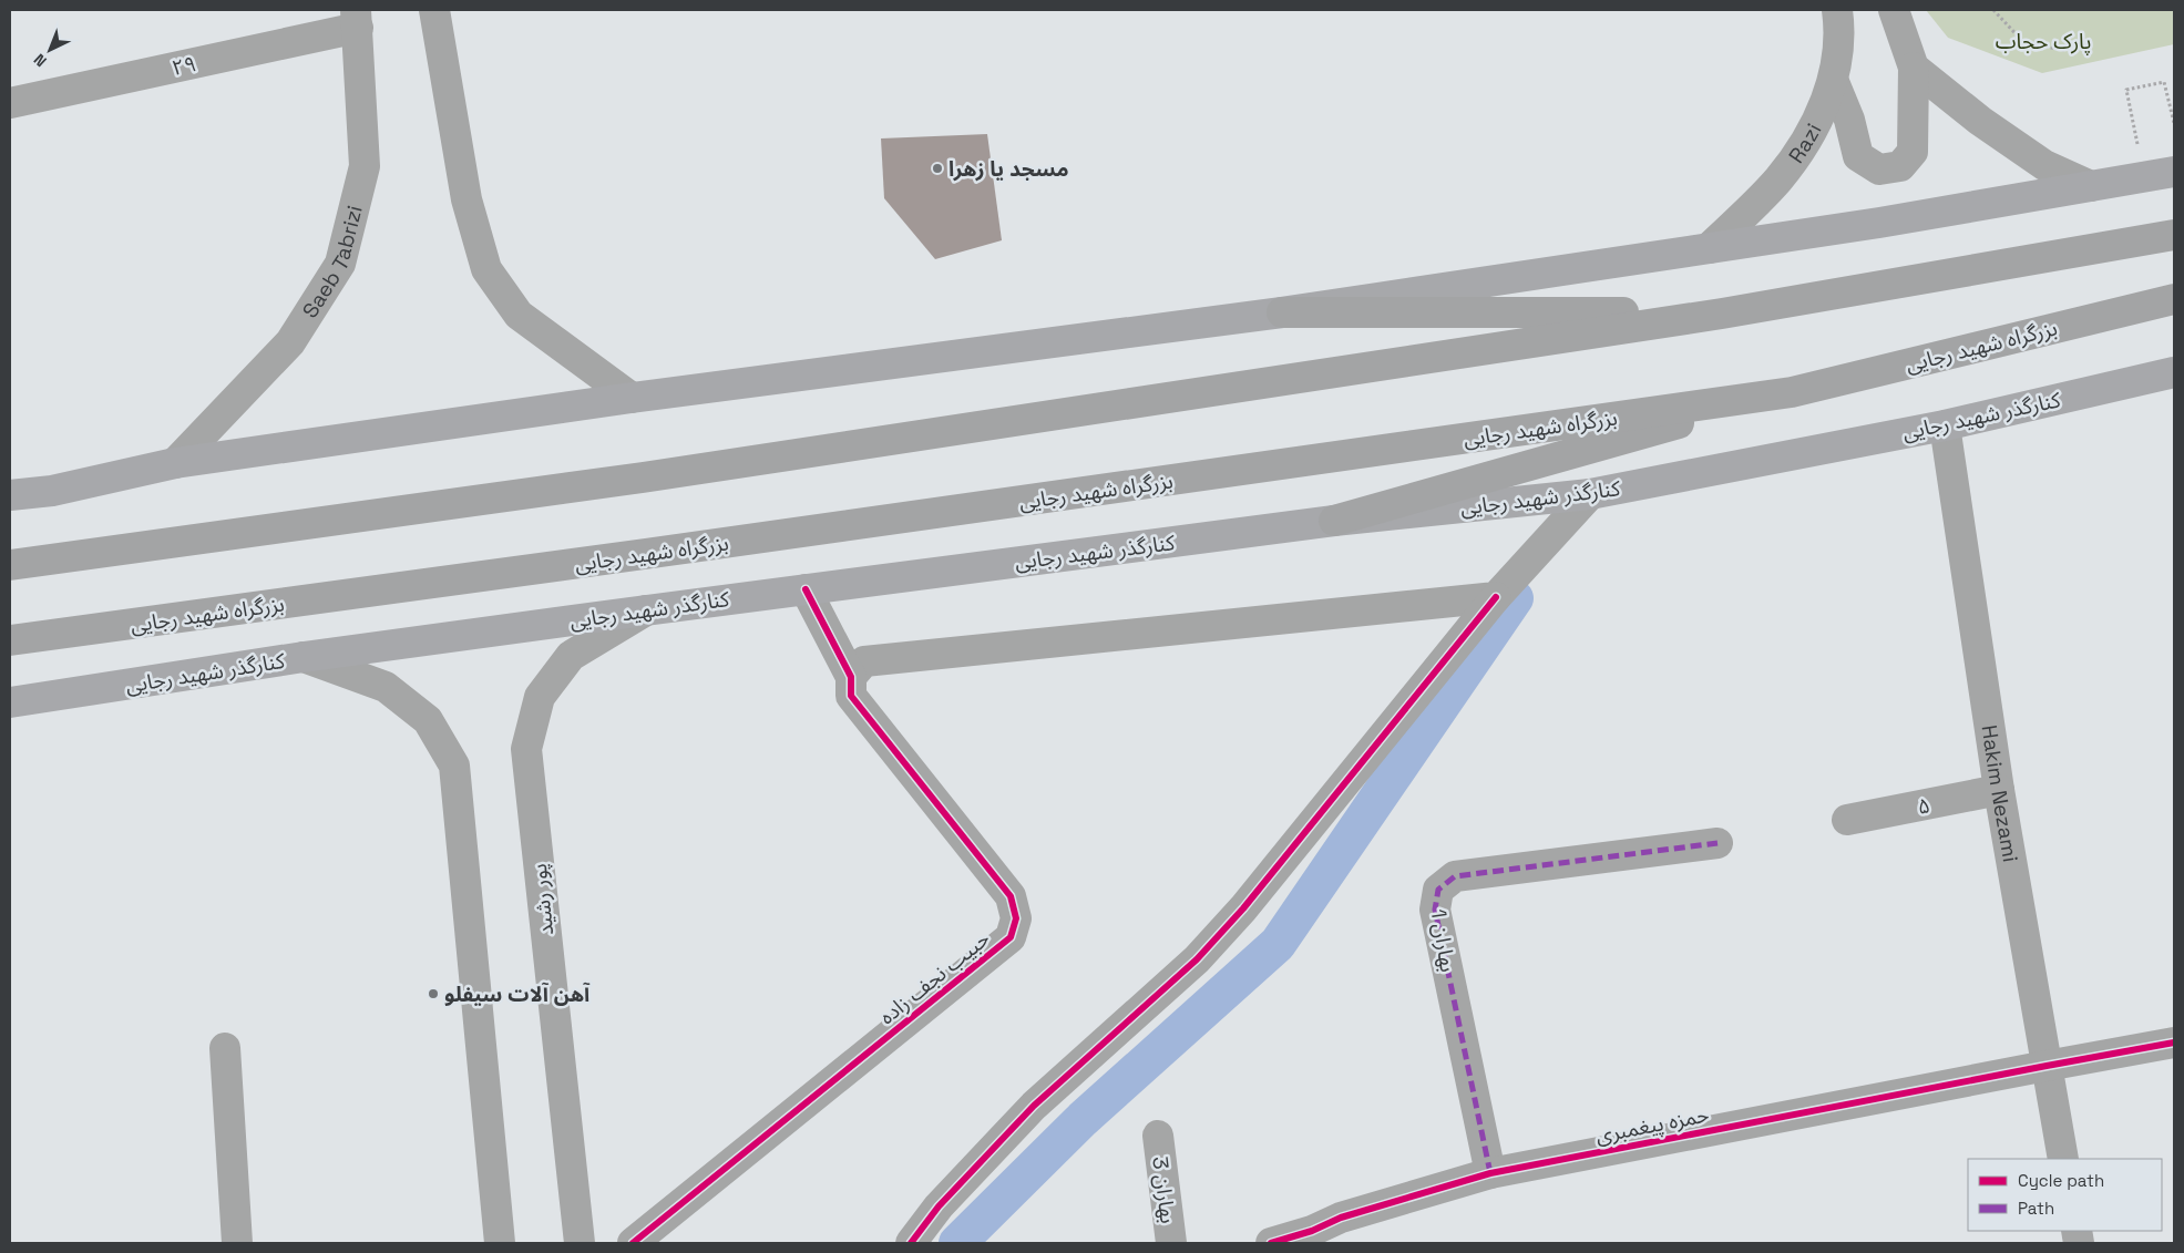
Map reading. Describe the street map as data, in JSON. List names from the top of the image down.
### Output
{
  "streets": {
    "highway": ["بزرگراه شهید رجایی"],
    "main road": ["کنارگذر شهید رجایی"],
    "street": [
      "۲۹",
      "Razi",
      "Saeb Tabrizi",
      "Hakim Nezami",
      "۵",
      "پور رشید",
      "بهاران 1",
      "حبیب نجف زاده",
      "حمزه پیغمبری",
      "بهاران 3"
    ]
  },
  "crossings": [
    ["۲۹", "Saeb Tabrizi"],
    ["کنارگذر شهید رجایی", "Hakim Nezami"],
    ["کنارگذر شهید رجایی", "پور رشید"],
    ["کنارگذر شهید رجایی", "حبیب نجف زاده"],
    ["Hakim Nezami", "۵"],
    ["Hakim Nezami", "حمزه پیغمبری"],
    ["بهاران 1", "حمزه پیغمبری"]
  ],
  "parks": ["پارک حجاب"],
  "places": ["مسجد یا زهرا", "آهن آلات سیفلو"],
  "legend": ["Cycle path", "Path"],
  "north": "bottom left"
}
